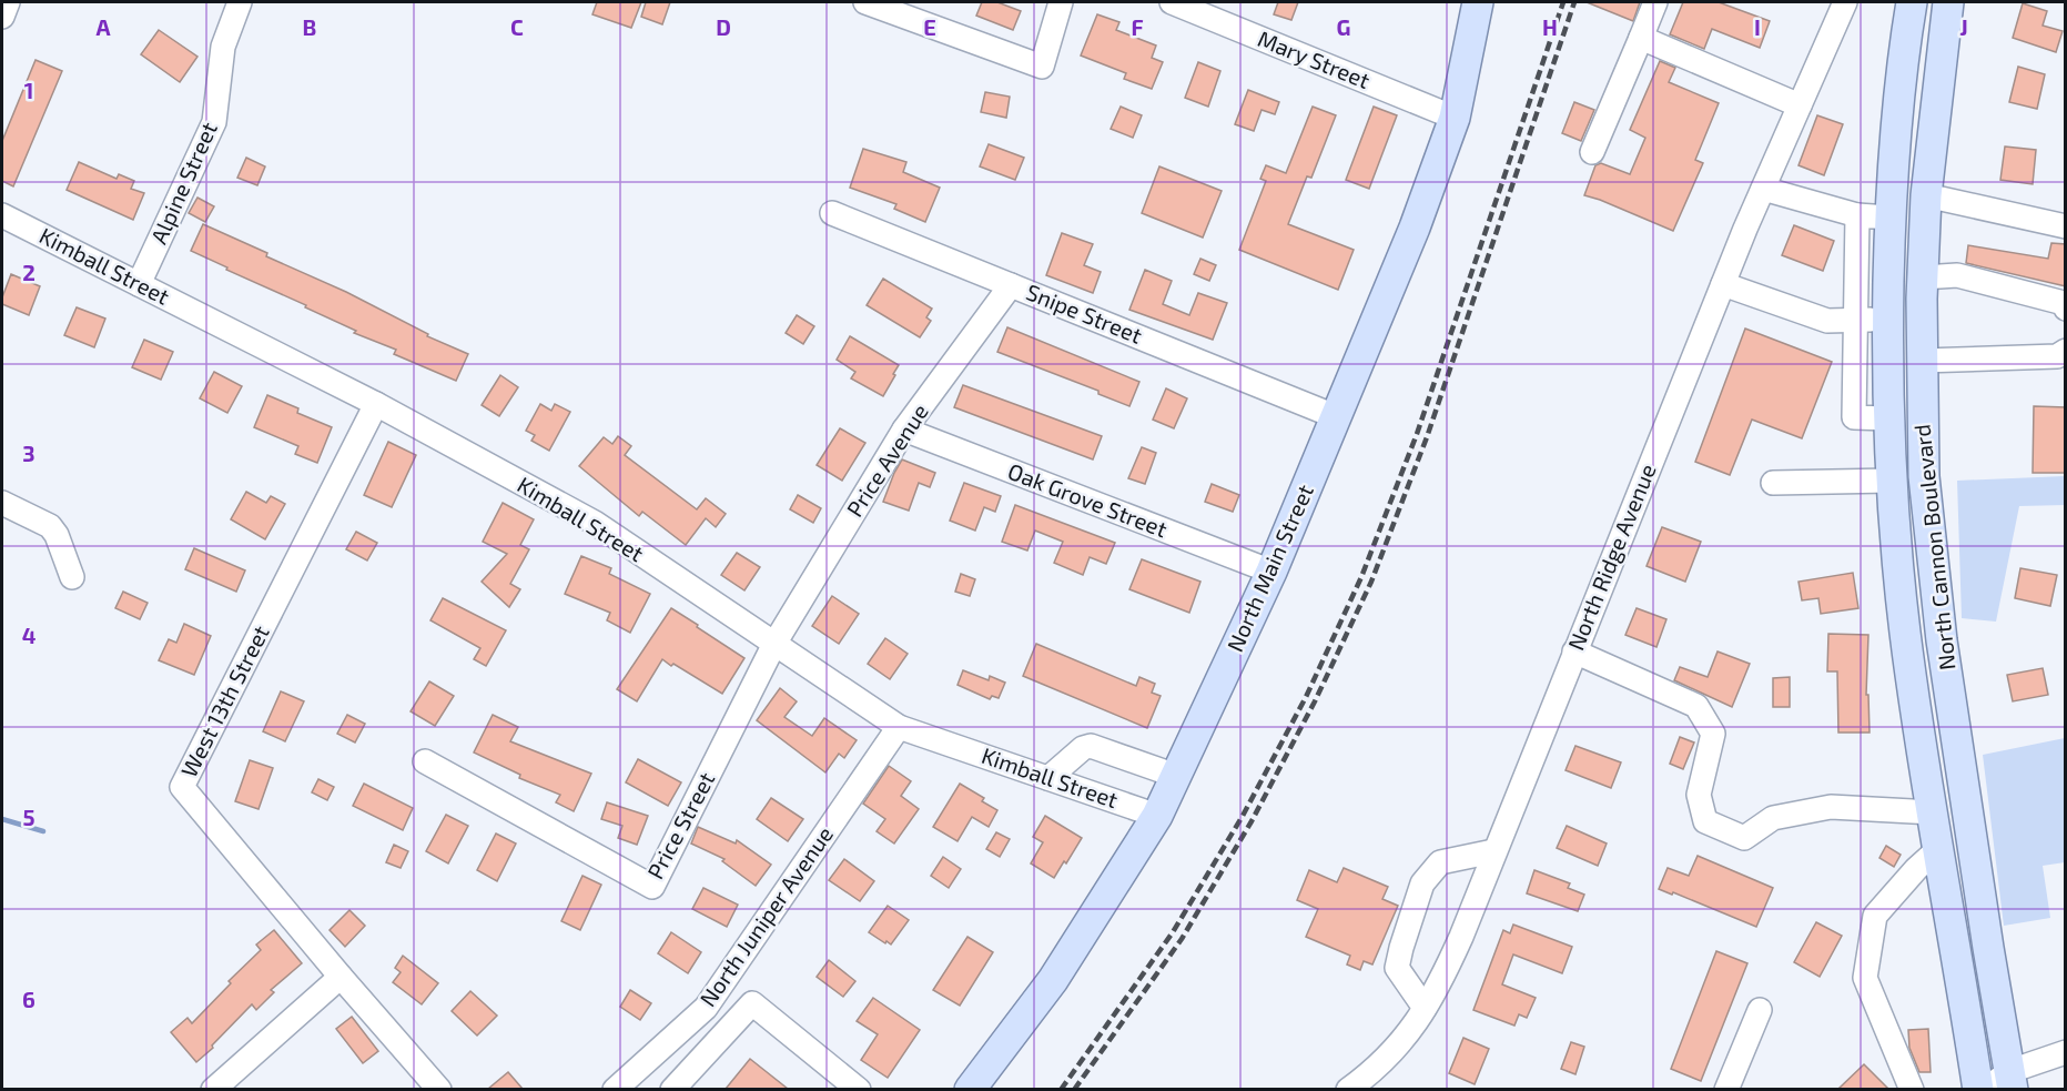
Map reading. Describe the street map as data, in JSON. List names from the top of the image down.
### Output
{
  "streets": {
    "main road": ["North Cannon Boulevard", "North Main Street"],
    "street": [
      "Mary Street",
      "Alpine Street",
      "Kimball Street",
      "Snipe Street",
      "Price Avenue",
      "Oak Grove Street",
      "North Ridge Avenue",
      "West 13th Street",
      "Price Street",
      "North Juniper Avenue"
    ]
  },
  "crossings": [
    ["Mary Street", "North Main Street"],
    ["Alpine Street", "Kimball Street"],
    ["Kimball Street", "Price Avenue"],
    ["Kimball Street", "North Main Street"],
    ["Kimball Street", "West 13th Street"],
    ["Kimball Street", "Price Street"],
    ["Kimball Street", "North Juniper Avenue"],
    ["Snipe Street", "Price Avenue"],
    ["Snipe Street", "North Main Street"],
    ["Price Avenue", "Oak Grove Street"],
    ["Price Avenue", "Price Street"],
    ["Oak Grove Street", "North Main Street"]
  ],
  "grid": {
    "columns": [
      "A",
      "B",
      "C",
      "D",
      "E",
      "F",
      "G",
      "H",
      "I",
      "J"
    ],
    "rows": [
      "1",
      "2",
      "3",
      "4",
      "5",
      "6"
    ]
  }
}
